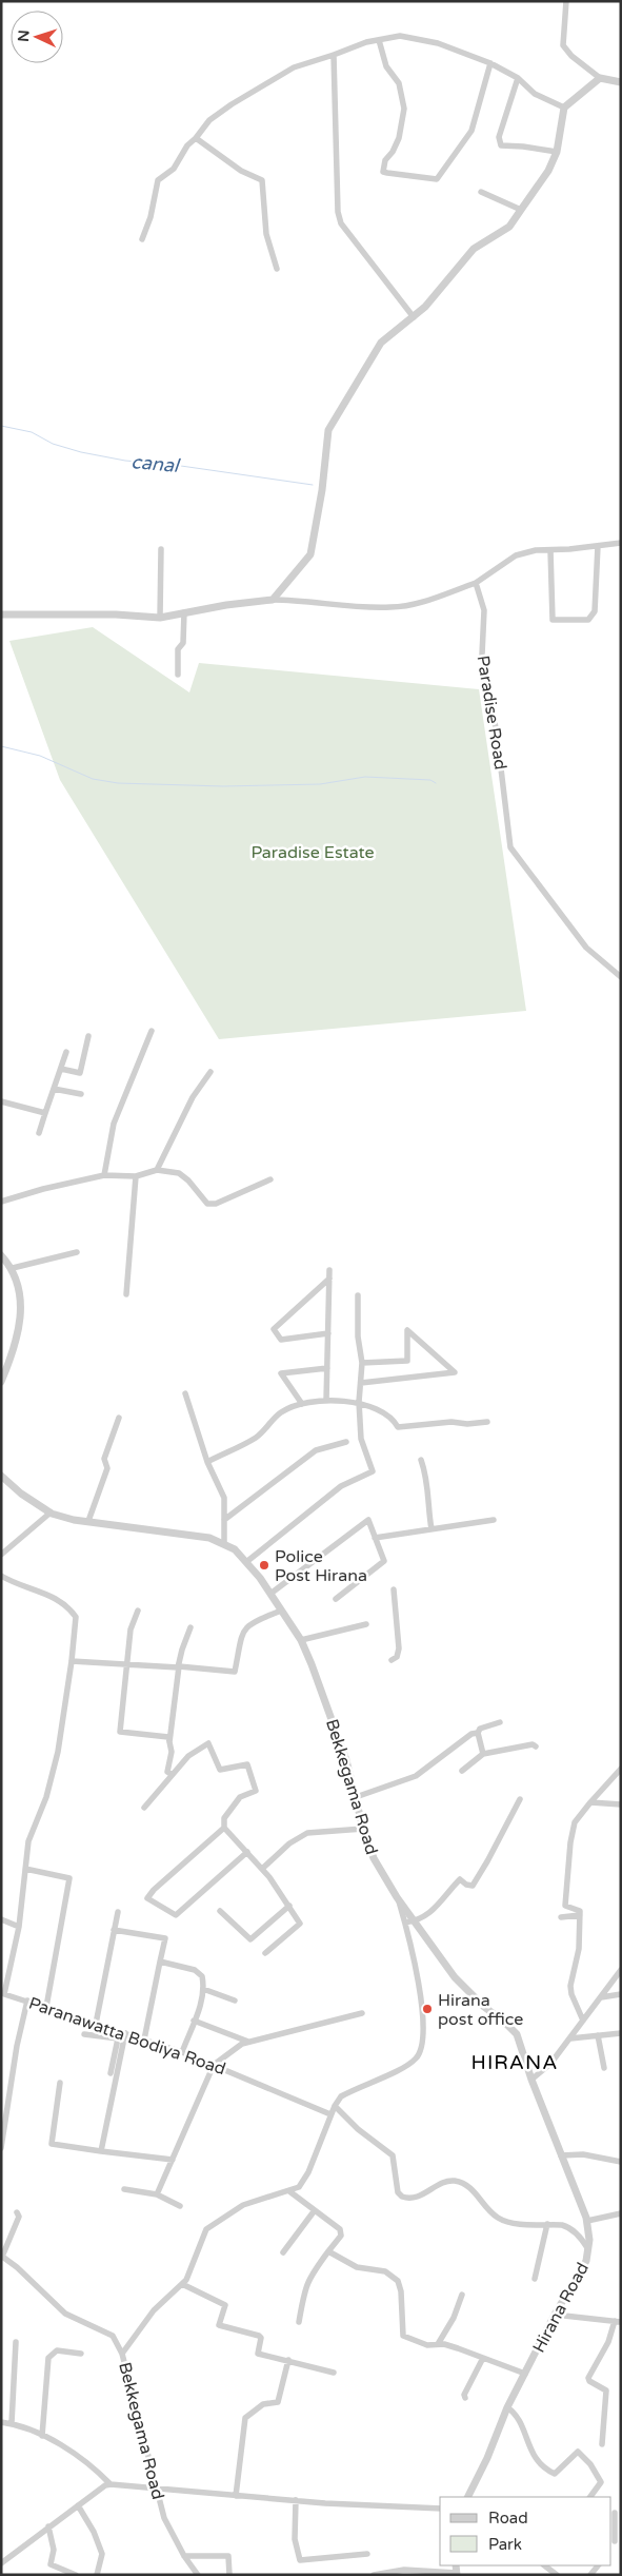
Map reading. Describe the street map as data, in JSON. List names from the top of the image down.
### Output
{
  "streets": {
    "street": [
      "Paradise Road",
      "Bekkegama Road",
      "Paranawatta Bodiya Road",
      "Hirana Road"
    ]
  },
  "crossings": [
    ["Bekkegama Road", "Paranawatta Bodiya Road"],
    ["Bekkegama Road", "Hirana Road"]
  ],
  "districts": ["HIRANA"],
  "water": ["canal"],
  "parks": ["Paradise Estate"],
  "places": ["Police Post Hirana", "Hirana post office"],
  "legend": ["Road", "Park"],
  "north": "left"
}
